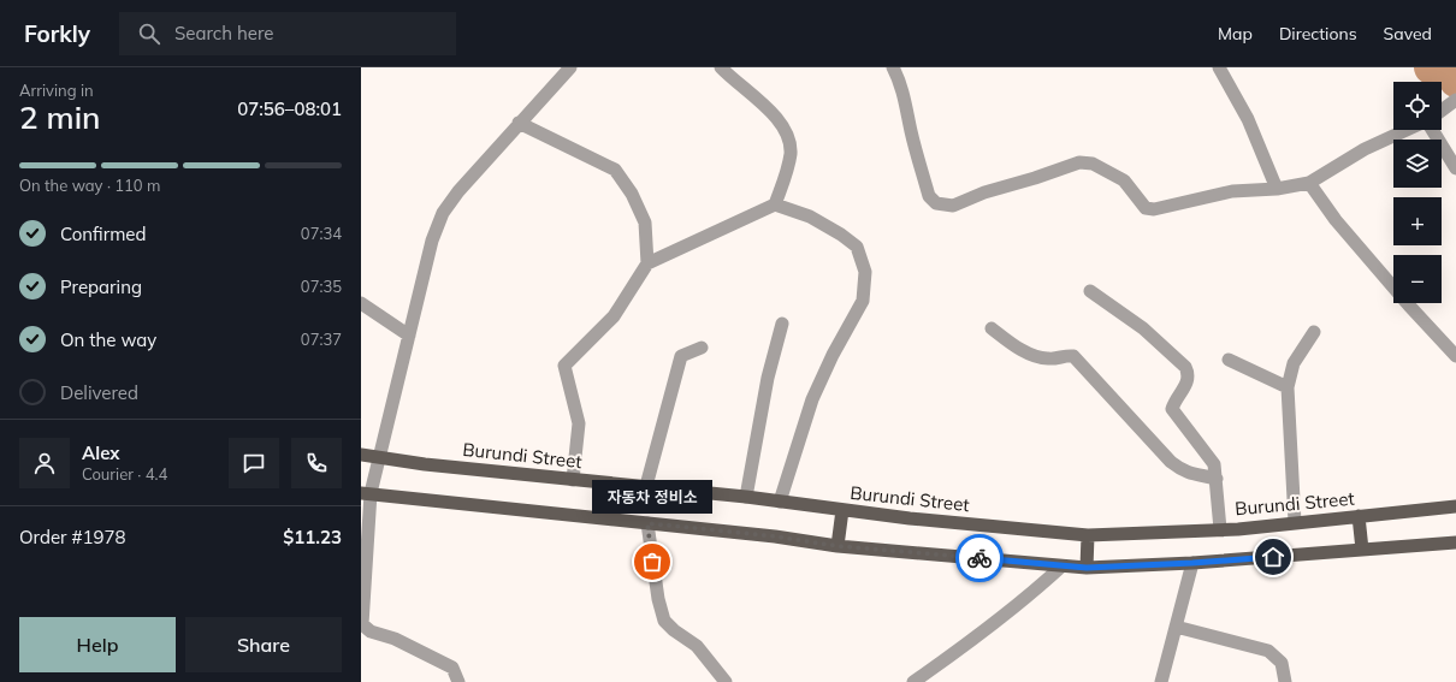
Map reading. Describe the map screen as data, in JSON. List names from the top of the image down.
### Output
{
  "streets": {
    "main road": ["Burundi Street"]
  },
  "places": ["자동차 정비소"],
  "page": {
    "header": "Forkly",
    "search": "Search here",
    "nav": ["Map", "Directions", "Saved"],
    "heading": ["2 min", "Arriving in", "07:56–08:01"],
    "panel": [
      "Alex",
      "Courier · 4.4",
      "Order #1978",
      "$11.23"
    ],
    "map_buttons": ["+", "−"],
    "bar": "On the way · 110 m",
    "list": [
      ["Confirmed", "07:34"],
      ["Preparing", "07:35"],
      ["On the way", "07:37"],
      "Delivered"
    ],
    "bubble": "자동차 정비소",
    "buttons": ["Help", "Share"]
  }
}
